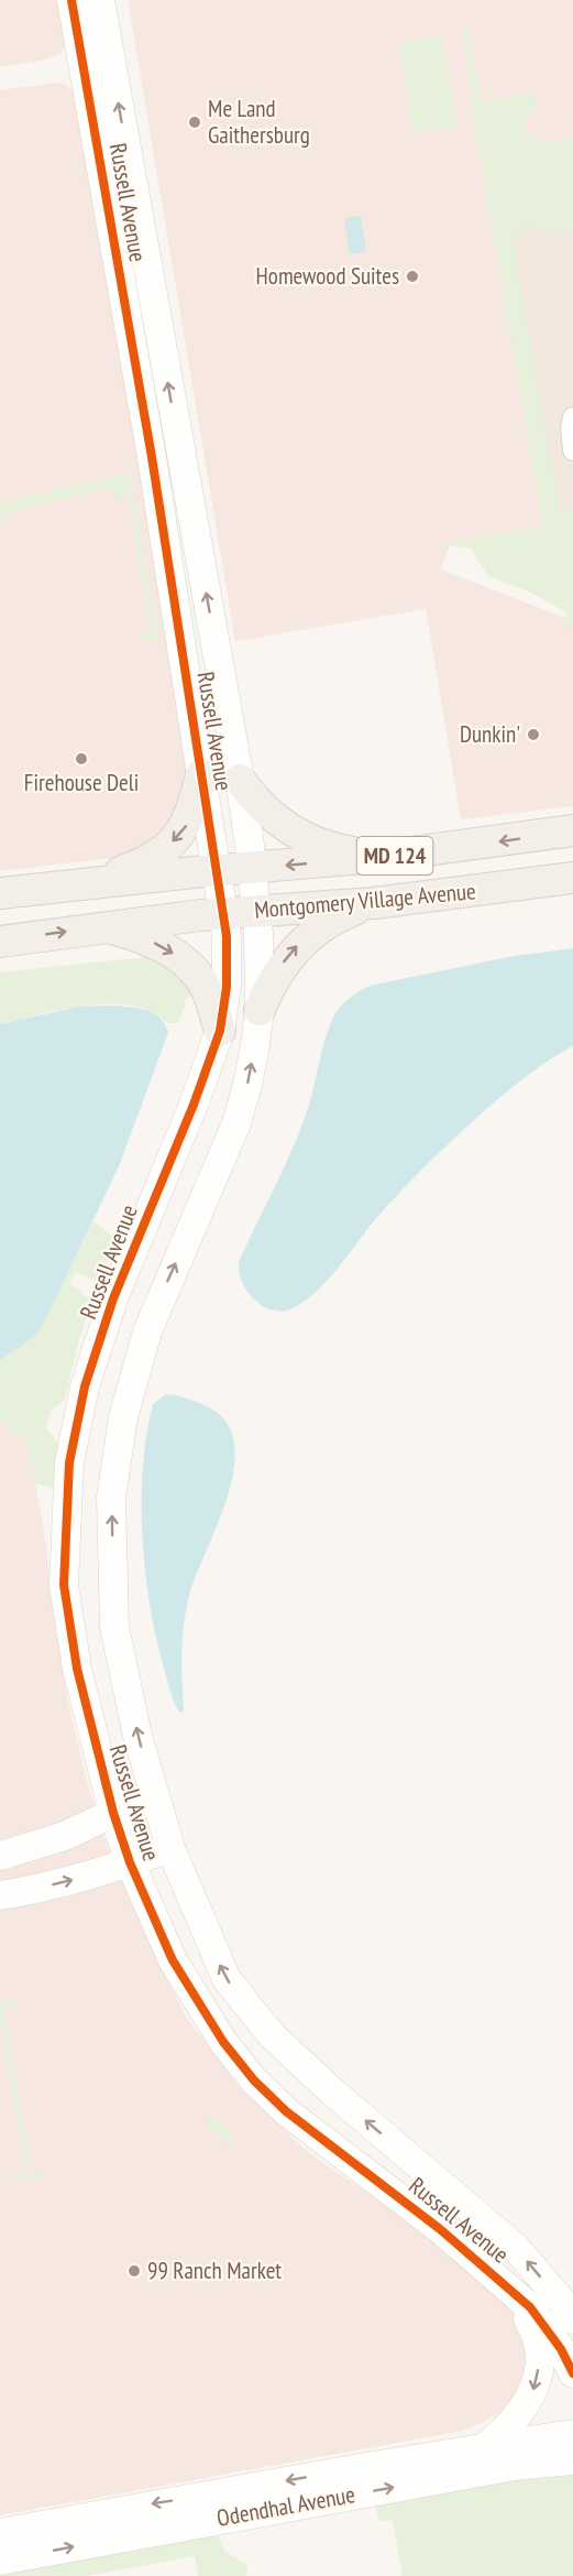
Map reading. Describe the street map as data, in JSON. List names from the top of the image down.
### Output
{
  "streets": {
    "main road": ["MD 124", "Montgomery Village Avenue"],
    "street": ["Russell Avenue", "Odendhal Avenue"]
  },
  "crossings": [
    ["Russell Avenue", "Montgomery Village Avenue"]
  ],
  "places": [
    "Me Land Gaithersburg",
    "Homewood Suites",
    "Dunkin'",
    "Firehouse Deli",
    "99 Ranch Market"
  ]
}
